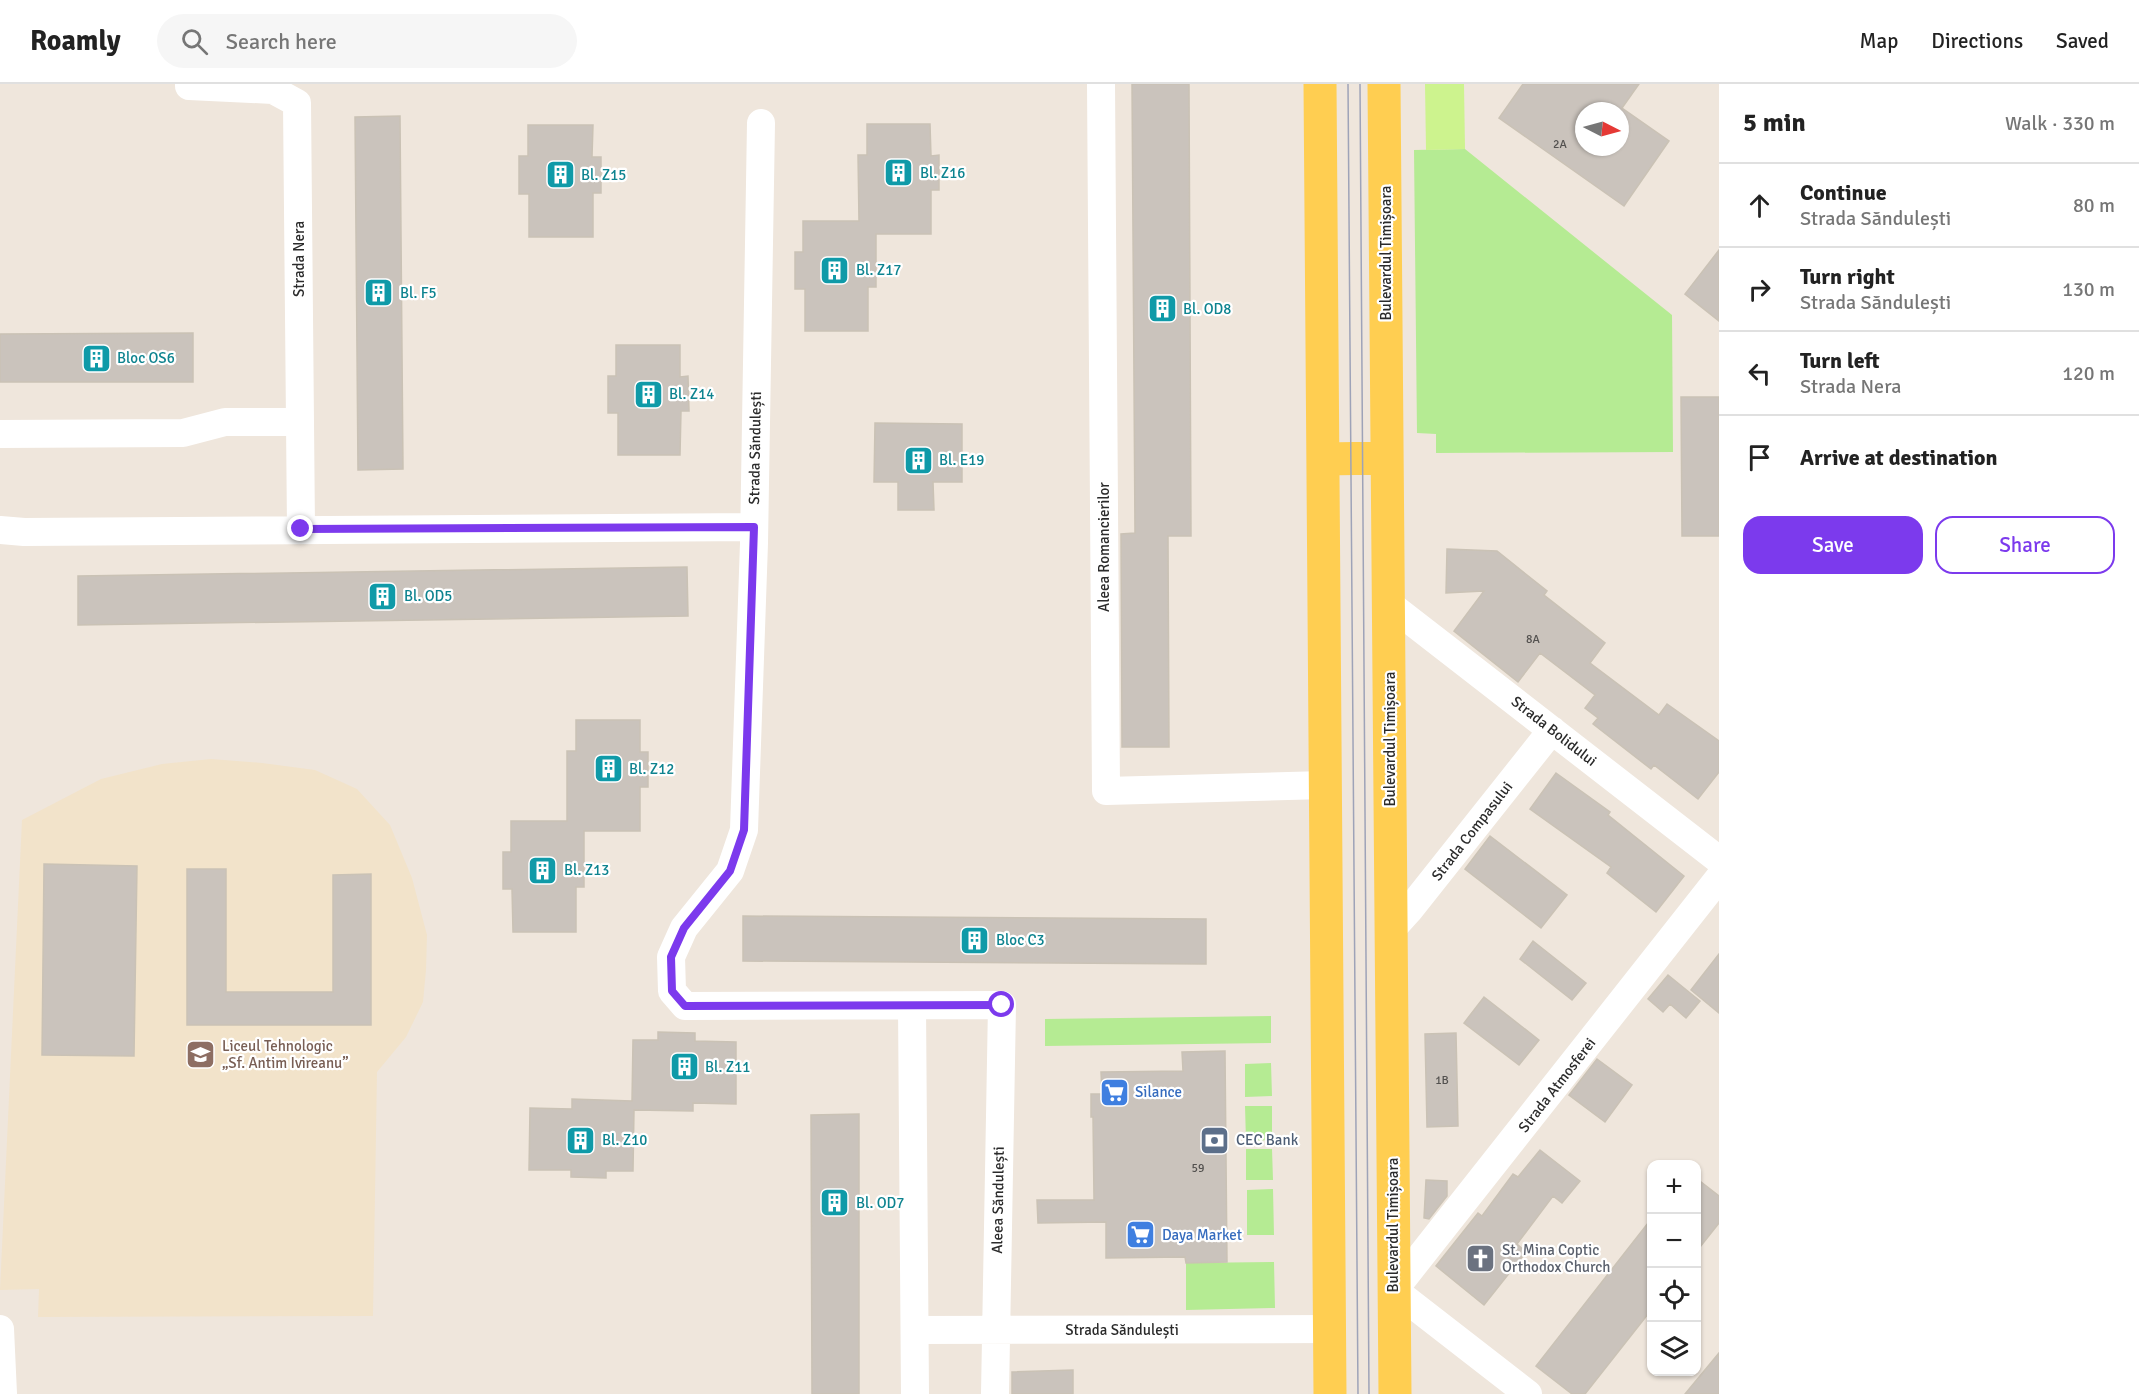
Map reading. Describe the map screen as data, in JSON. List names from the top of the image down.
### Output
{
  "streets": {
    "main road": ["Bulevardul Timișoara"],
    "street": [
      "Strada Nera",
      "Strada Săndulești",
      "Aleea Romancierilor",
      "Strada Bolidului",
      "Strada Compasului",
      "Strada Atmosferei",
      "Aleea Săndulești"
    ]
  },
  "crossings": [
    ["Bulevardul Timișoara", "Strada Bolidului"],
    ["Bulevardul Timișoara", "Strada Compasului"],
    ["Bulevardul Timișoara", "Strada Atmosferei"],
    ["Strada Săndulești", "Aleea Săndulești"],
    ["Strada Bolidului", "Strada Compasului"]
  ],
  "places": {
    "building": [
      "Bl. Z16",
      "Bl. Z15",
      "Bl. Z17",
      "Bl. F5",
      "Bl. OD8",
      "Bloc OS6",
      "Bl. Z14",
      "Bl. E19",
      "Bl. OD5",
      "Bl. Z12",
      "Bl. Z13",
      "Bloc C3",
      "Bl. Z11",
      "Bl. Z10",
      "Bl. OD7"
    ],
    "school or university": ["Liceul Tehnologic „Sf. Antim Ivireanu”"],
    "supermarket": ["Silance", "Daya Market"],
    "bank": ["CEC Bank"],
    "church": ["St. Mina Coptic Orthodox Church"]
  },
  "house_numbers": [
    "2A",
    "8A",
    "1B",
    "59"
  ],
  "north": "right",
  "page": {
    "header": "Roamly",
    "search": "Search here",
    "nav": ["Map", "Directions", "Saved"],
    "heading": ["5 min", "Walk · 330 m"],
    "list": [
      ["Continue", "Strada Săndulești", "80 m"],
      ["Turn right", "Strada Săndulești", "130 m"],
      ["Turn left", "Strada Nera", "120 m"],
      "Arrive at destination"
    ],
    "buttons": ["Save", "Share"],
    "map_buttons": ["+", "−"]
  }
}
